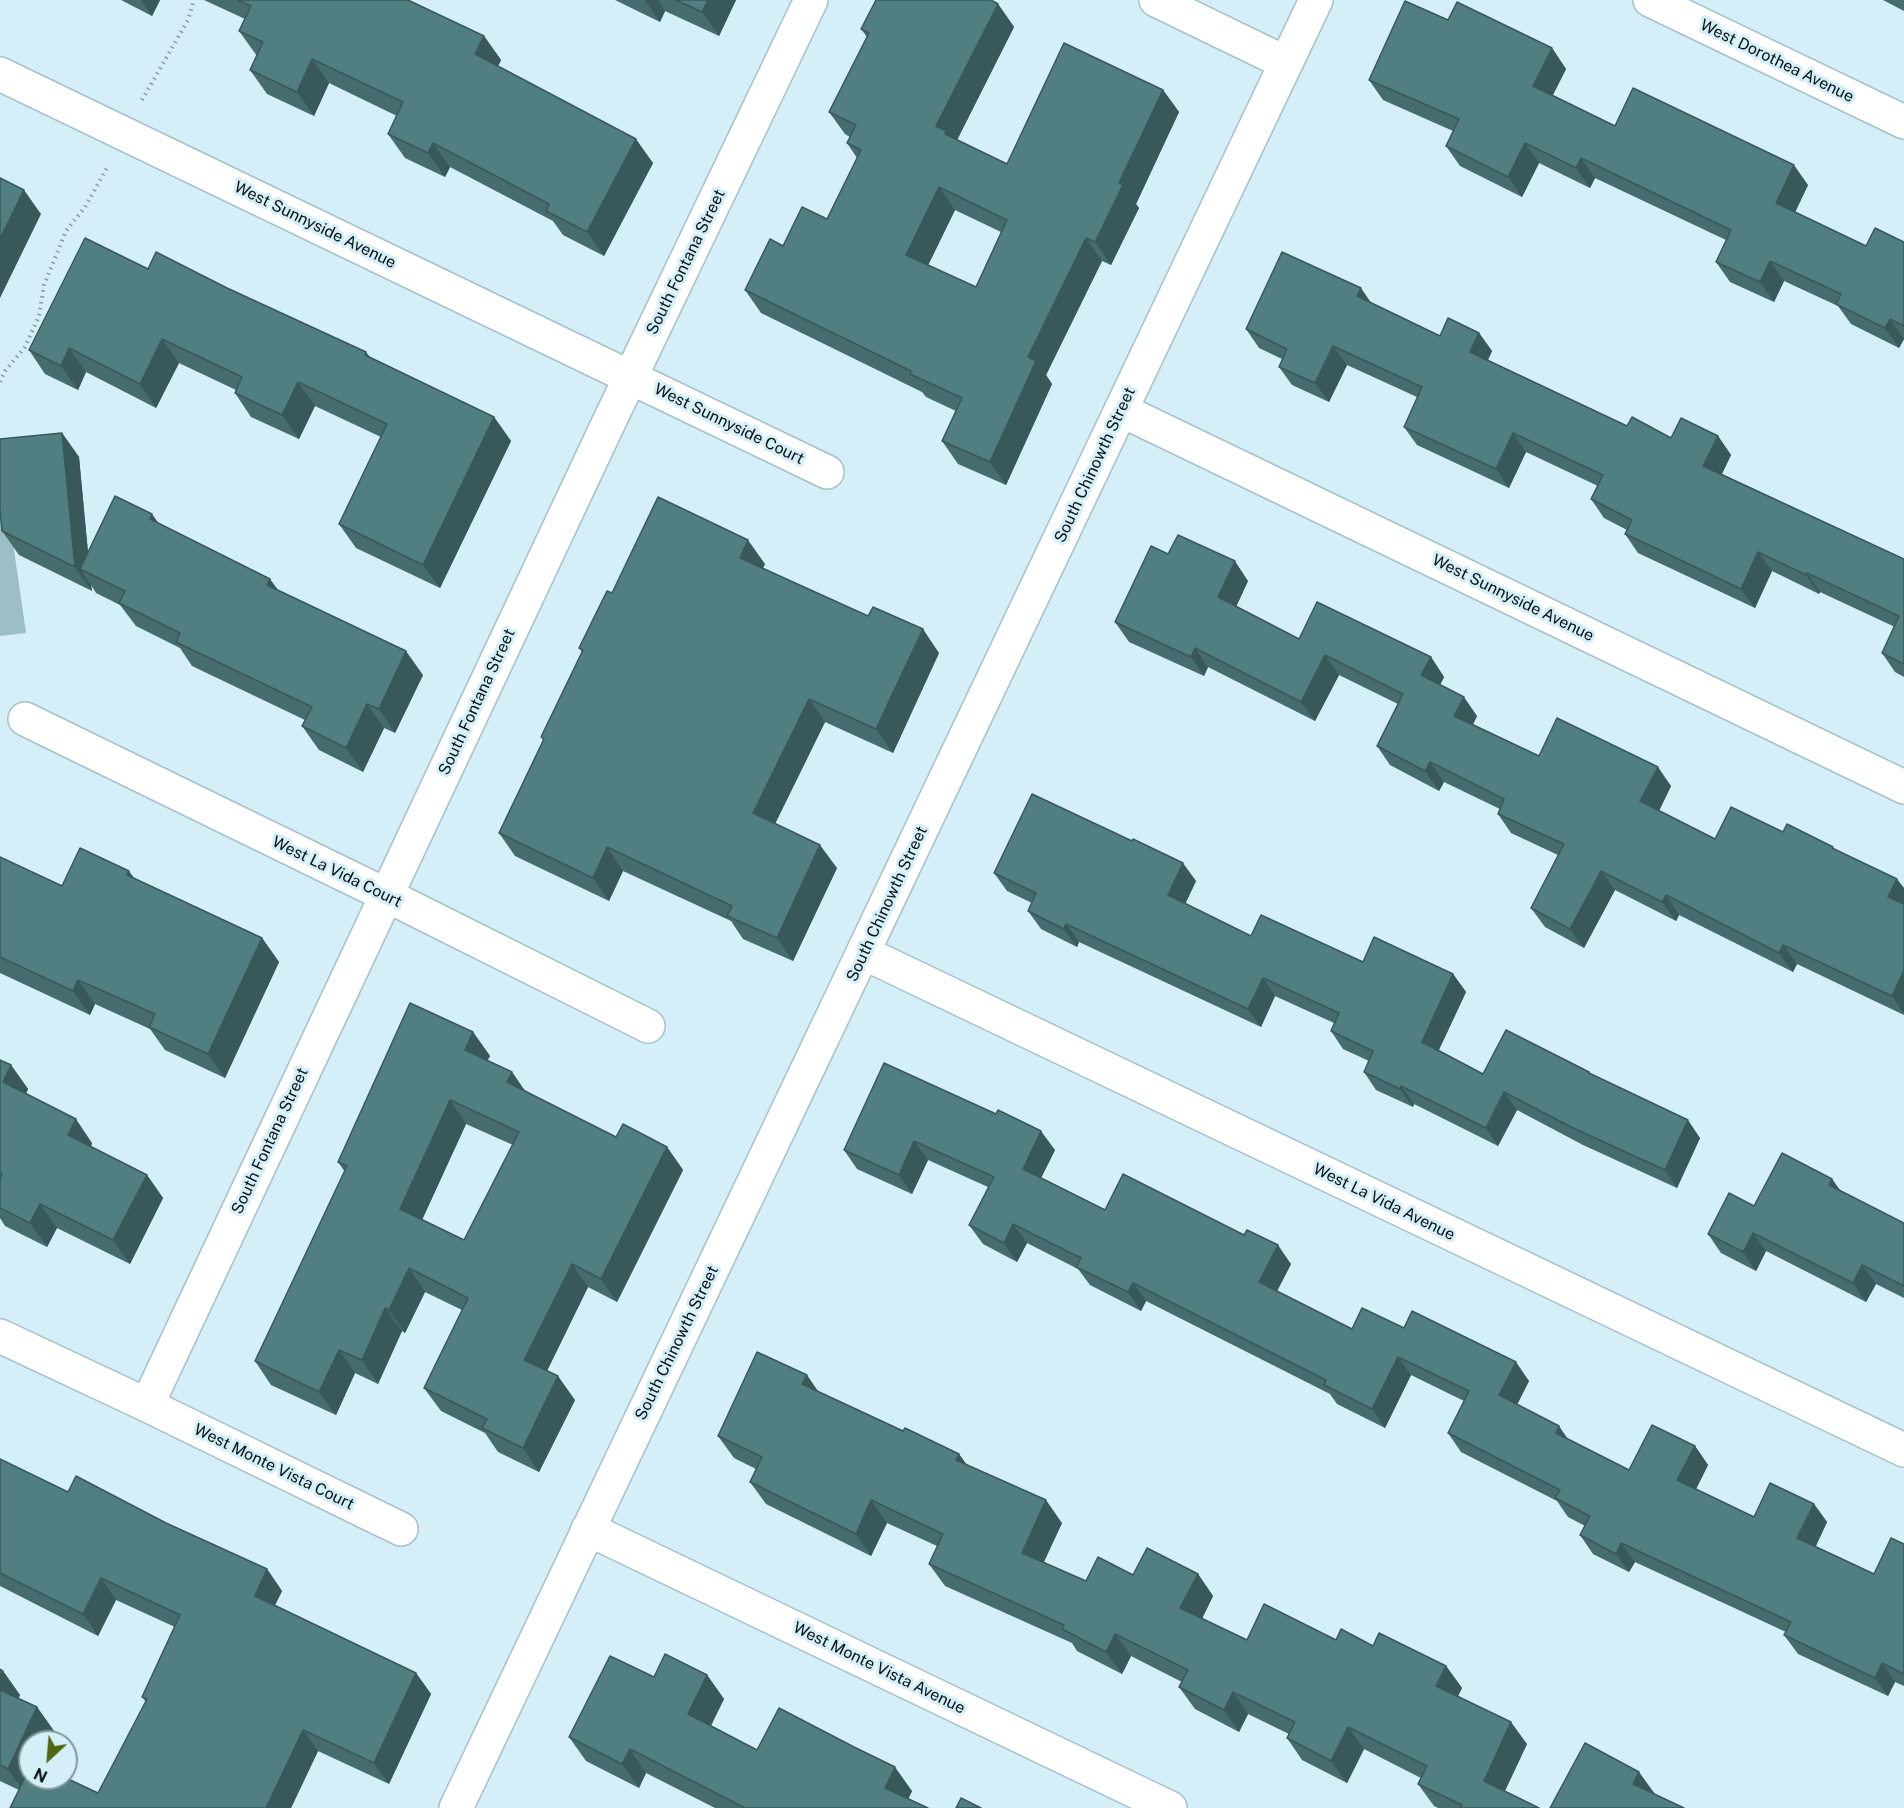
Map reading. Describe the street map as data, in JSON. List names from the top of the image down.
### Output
{
  "streets": {
    "street": [
      "West Dorothea Avenue",
      "West Sunnyside Avenue",
      "South Fontana Street",
      "West Sunnyside Court",
      "South Chinowth Street",
      "West La Vida Court",
      "West La Vida Avenue",
      "West Monte Vista Court",
      "West Monte Vista Avenue"
    ]
  },
  "crossings": [
    ["West Sunnyside Avenue", "South Fontana Street"],
    ["West Sunnyside Avenue", "West Sunnyside Court"],
    ["West Sunnyside Avenue", "South Chinowth Street"],
    ["South Fontana Street", "West Sunnyside Court"],
    ["South Fontana Street", "West La Vida Court"],
    ["South Fontana Street", "West Monte Vista Court"],
    ["South Chinowth Street", "West La Vida Avenue"],
    ["South Chinowth Street", "West Monte Vista Avenue"]
  ],
  "north": "bottom left"
}
